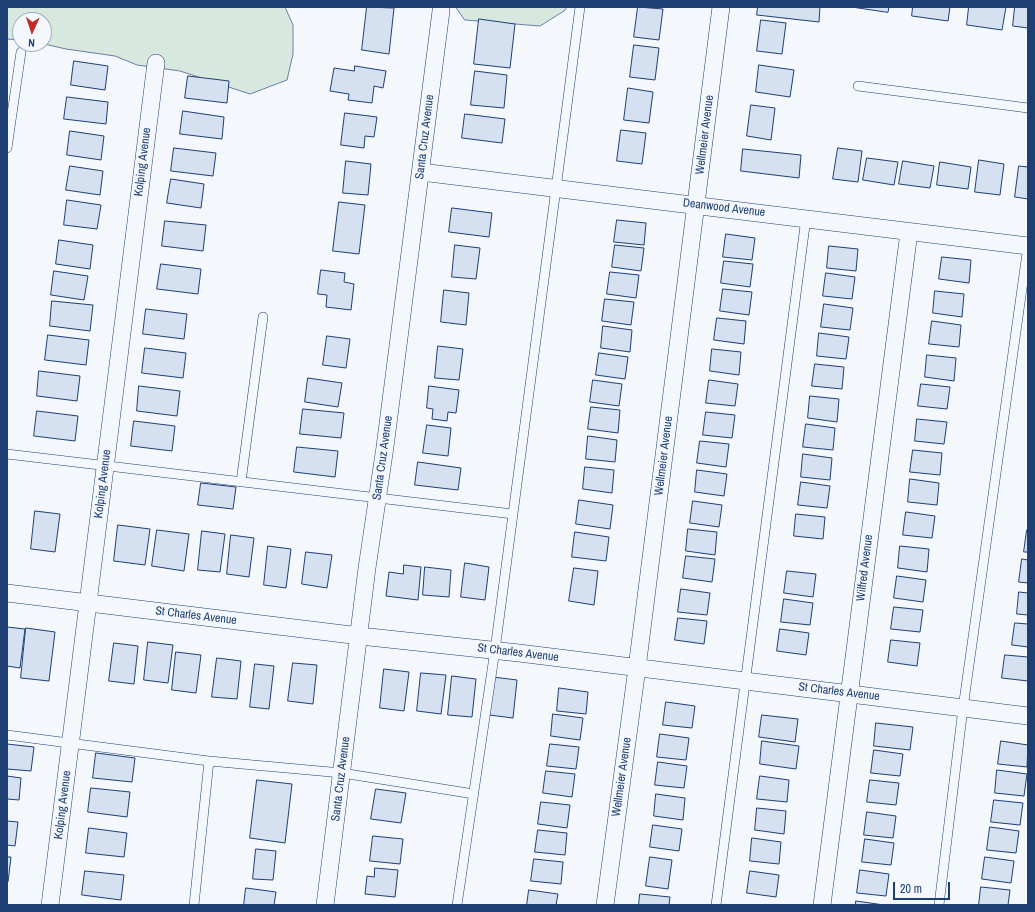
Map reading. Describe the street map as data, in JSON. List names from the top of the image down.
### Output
{
  "streets": {
    "street": [
      "Wellmeier Avenue",
      "Santa Cruz Avenue",
      "Kolping Avenue",
      "Deanwood Avenue",
      "Wilfred Avenue",
      "St Charles Avenue"
    ]
  },
  "crossings": [
    ["Wellmeier Avenue", "Deanwood Avenue"],
    ["Wellmeier Avenue", "St Charles Avenue"],
    ["Santa Cruz Avenue", "Deanwood Avenue"],
    ["Santa Cruz Avenue", "St Charles Avenue"],
    ["Kolping Avenue", "St Charles Avenue"],
    ["Deanwood Avenue", "Wilfred Avenue"],
    ["Wilfred Avenue", "St Charles Avenue"]
  ],
  "scale_bar": "20 m",
  "north": "bottom"
}
